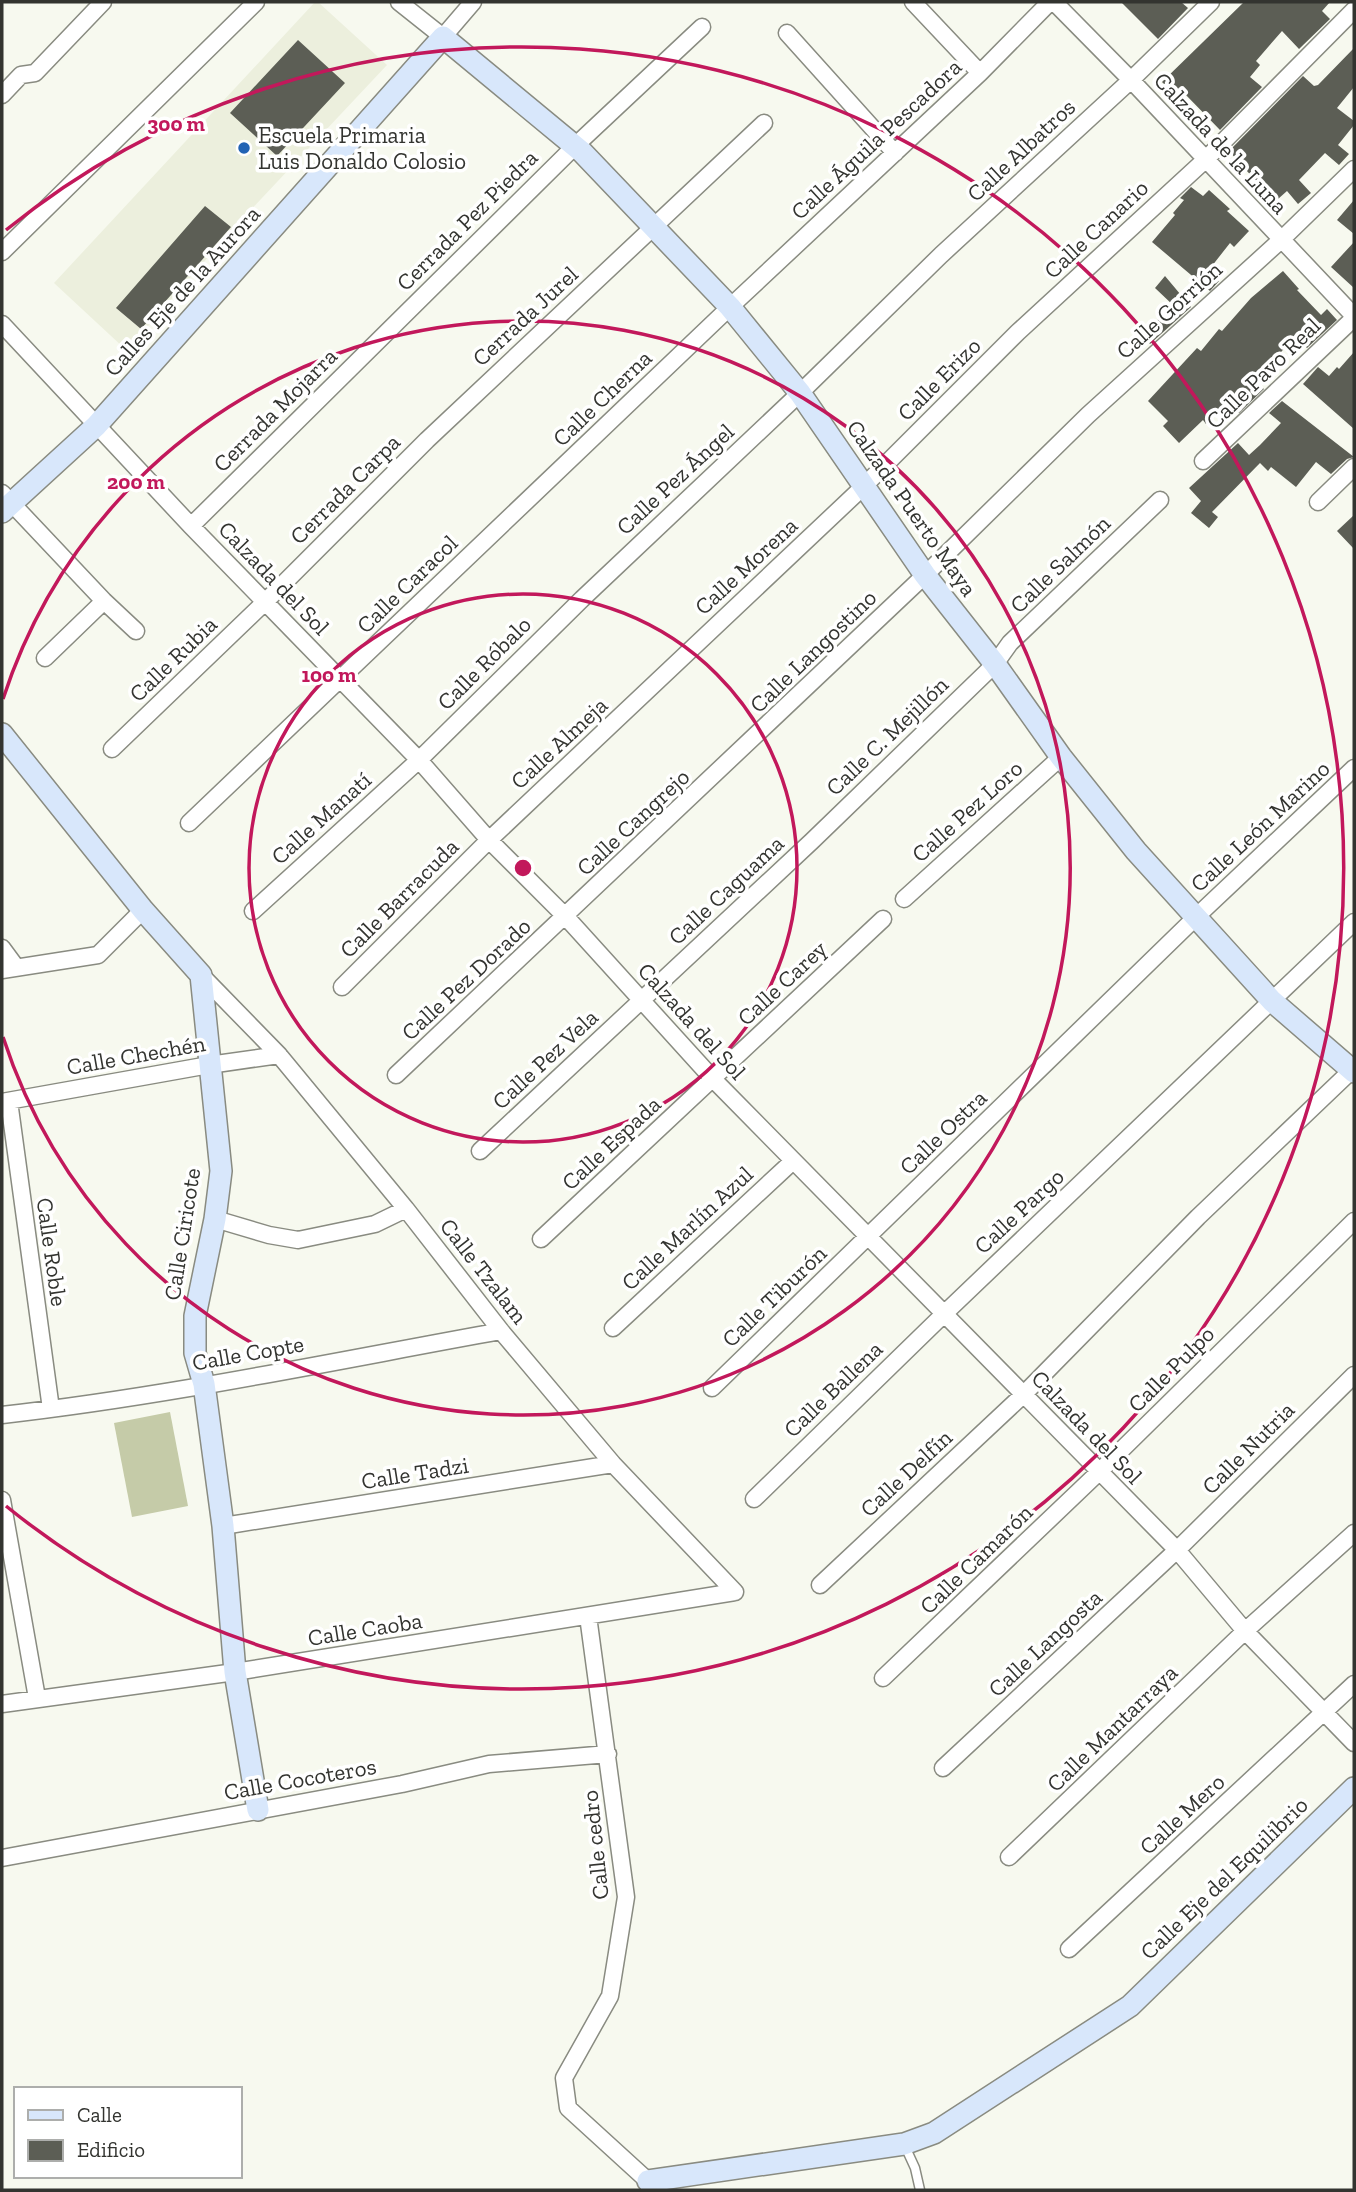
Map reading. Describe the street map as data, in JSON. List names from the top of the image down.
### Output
{
  "streets": {
    "street": [
      "Calle Águila Pescadora",
      "Calzada de la Luna",
      "Calle Albatros",
      "Cerrada Pez Piedra",
      "Calle Canario",
      "Calles Eje de la Aurora",
      "Calle Gorrión",
      "Cerrada Jurel",
      "Calle Pavo Real",
      "Calle Erizo",
      "Calle Cherna",
      "Cerrada Mojarra",
      "Calle Pez Ángel",
      "Cerrada Carpa",
      "Calzada Puerto Maya",
      "Calle Salmón",
      "Calle Morena",
      "Calzada del Sol",
      "Calle Caracol",
      "Calle Langostino",
      "Calle Rubia",
      "Calle Róbalo",
      "Calle C. Mejillón",
      "Calle Almeja",
      "Calle Pez Loro",
      "Calle Manatí",
      "Calle Cangrejo",
      "Calle León Marino",
      "Calle Caguama",
      "Calle Barracuda",
      "Calle Pez Dorado",
      "Calle Carey",
      "Calle Chechén",
      "Calle Pez Vela",
      "Calle Ostra",
      "Calle Espada",
      "Calle Pargo",
      "Calle Marlín Azul",
      "Calle Ciricote",
      "Calle Roble",
      "Calle Tzalam",
      "Calle Tiburón",
      "Calle Copte",
      "Calle Pulpo",
      "Calle Ballena",
      "Calle Nutria",
      "Calle Tadzi",
      "Calle Delfín",
      "Calle Camarón",
      "Calle Caoba",
      "Calle Langosta",
      "Calle Mantarraya",
      "Calle Cocoteros",
      "Calle Mero",
      "Calle cedro",
      "Calle Eje del Equilibrio"
    ]
  },
  "crossings": [
    ["Calle Águila Pescadora", "Calzada de la Luna"],
    ["Calle Águila Pescadora", "Calle Cherna"],
    ["Calle Águila Pescadora", "Calzada Puerto Maya"],
    ["Calzada de la Luna", "Calle Albatros"],
    ["Calzada de la Luna", "Calle Canario"],
    ["Calzada de la Luna", "Calle Gorrión"],
    ["Calzada de la Luna", "Calle Pavo Real"],
    ["Calle Albatros", "Calle Pez Ángel"],
    ["Calle Albatros", "Calzada Puerto Maya"],
    ["Cerrada Pez Piedra", "Cerrada Mojarra"],
    ["Cerrada Pez Piedra", "Calzada Puerto Maya"],
    ["Calle Canario", "Calle Erizo"],
    ["Calles Eje de la Aurora", "Calzada Puerto Maya"],
    ["Calles Eje de la Aurora", "Calzada del Sol"],
    ["Calle Gorrión", "Calzada Puerto Maya"],
    ["Calle Gorrión", "Calle Langostino"],
    ["Cerrada Jurel", "Cerrada Carpa"],
    ["Cerrada Jurel", "Calzada Puerto Maya"],
    ["Calle Erizo", "Calzada Puerto Maya"],
    ["Calle Erizo", "Calle Morena"],
    ["Calle Cherna", "Calzada Puerto Maya"],
    ["Calle Cherna", "Calle Caracol"],
    ["Cerrada Mojarra", "Calzada del Sol"],
    ["Calle Pez Ángel", "Calzada Puerto Maya"],
    ["Calle Pez Ángel", "Calle Róbalo"],
    ["Cerrada Carpa", "Calzada del Sol"],
    ["Cerrada Carpa", "Calle Rubia"],
    ["Calzada Puerto Maya", "Calle Salmón"],
    ["Calzada Puerto Maya", "Calle Morena"],
    ["Calzada Puerto Maya", "Calle Langostino"],
    ["Calzada Puerto Maya", "Calle C. Mejillón"],
    ["Calzada Puerto Maya", "Calle Pez Loro"],
    ["Calzada Puerto Maya", "Calle León Marino"],
    ["Calzada Puerto Maya", "Calle Pargo"],
    ["Calzada Puerto Maya", "Calle Delfín"],
    ["Calle Salmón", "Calle C. Mejillón"],
    ["Calle Morena", "Calle Almeja"],
    ["Calzada del Sol", "Calle Caracol"],
    ["Calzada del Sol", "Calle Rubia"],
    ["Calzada del Sol", "Calle Róbalo"],
    ["Calzada del Sol", "Calle Almeja"],
    ["Calzada del Sol", "Calle Manatí"],
    ["Calzada del Sol", "Calle Cangrejo"],
    ["Calzada del Sol", "Calle Caguama"],
    ["Calzada del Sol", "Calle Barracuda"],
    ["Calzada del Sol", "Calle Pez Dorado"],
    ["Calzada del Sol", "Calle Carey"],
    ["Calzada del Sol", "Calle Pez Vela"],
    ["Calzada del Sol", "Calle Ostra"],
    ["Calzada del Sol", "Calle Espada"],
    ["Calzada del Sol", "Calle Pargo"],
    ["Calzada del Sol", "Calle Marlín Azul"],
    ["Calzada del Sol", "Calle Tiburón"],
    ["Calzada del Sol", "Calle Pulpo"],
    ["Calzada del Sol", "Calle Ballena"],
    ["Calzada del Sol", "Calle Nutria"],
    ["Calzada del Sol", "Calle Delfín"],
    ["Calzada del Sol", "Calle Camarón"],
    ["Calzada del Sol", "Calle Langosta"],
    ["Calzada del Sol", "Calle Mantarraya"],
    ["Calzada del Sol", "Calle Mero"],
    ["Calle Langostino", "Calle Cangrejo"],
    ["Calle Róbalo", "Calle Manatí"],
    ["Calle C. Mejillón", "Calle Caguama"],
    ["Calle Almeja", "Calle Barracuda"],
    ["Calle Cangrejo", "Calle Pez Dorado"],
    ["Calle León Marino", "Calle Ostra"],
    ["Calle Caguama", "Calle Pez Vela"],
    ["Calle Carey", "Calle Espada"],
    ["Calle Chechén", "Calle Ciricote"],
    ["Calle Chechén", "Calle Roble"],
    ["Calle Chechén", "Calle Tzalam"],
    ["Calle Ostra", "Calle Tiburón"],
    ["Calle Pargo", "Calle Ballena"],
    ["Calle Ciricote", "Calle Tzalam"],
    ["Calle Ciricote", "Calle Copte"],
    ["Calle Ciricote", "Calle Tadzi"],
    ["Calle Ciricote", "Calle Caoba"],
    ["Calle Ciricote", "Calle Cocoteros"],
    ["Calle Roble", "Calle Copte"],
    ["Calle Tzalam", "Calle Copte"],
    ["Calle Tzalam", "Calle Tadzi"],
    ["Calle Tzalam", "Calle Caoba"],
    ["Calle Pulpo", "Calle Camarón"],
    ["Calle Nutria", "Calle Langosta"],
    ["Calle Caoba", "Calle cedro"],
    ["Calle Cocoteros", "Calle cedro"],
    ["Calle cedro", "Calle Eje del Equilibrio"]
  ],
  "places": ["Escuela Primaria Luis Donaldo Colosio"],
  "legend": ["Calle", "Edificio"],
  "rings": ["300 m", "200 m", "100 m"]
}
